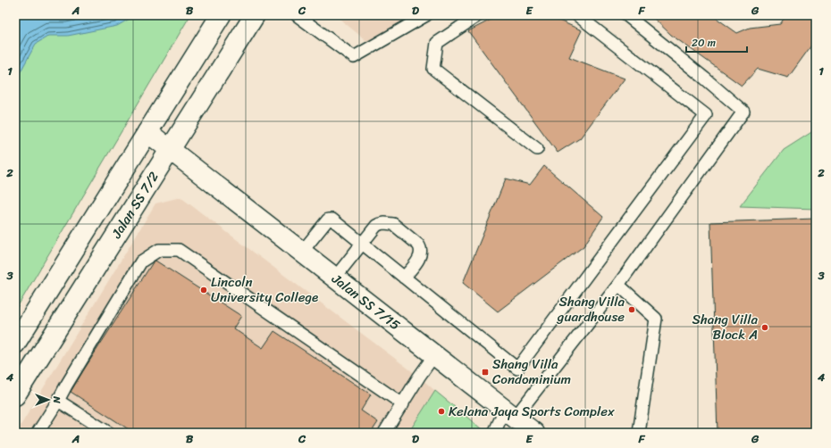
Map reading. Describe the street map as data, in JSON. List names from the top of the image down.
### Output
{
  "streets": {
    "street": ["Jalan SS 7/2", "Jalan SS 7/15"]
  },
  "crossings": [
    ["Jalan SS 7/2", "Jalan SS 7/15"]
  ],
  "places": {
    "other": [
      "Lincoln University College",
      "Shang Villa guardhouse",
      "Shang Villa Block A",
      "Kelana Jaya Sports Complex"
    ],
    "transit": ["Shang Villa Condominium"]
  },
  "scale_bar": "20 m",
  "north": "right",
  "grid": {
    "columns": [
      "A",
      "B",
      "C",
      "D",
      "E",
      "F",
      "G"
    ],
    "rows": [
      "1",
      "2",
      "3",
      "4"
    ]
  }
}
